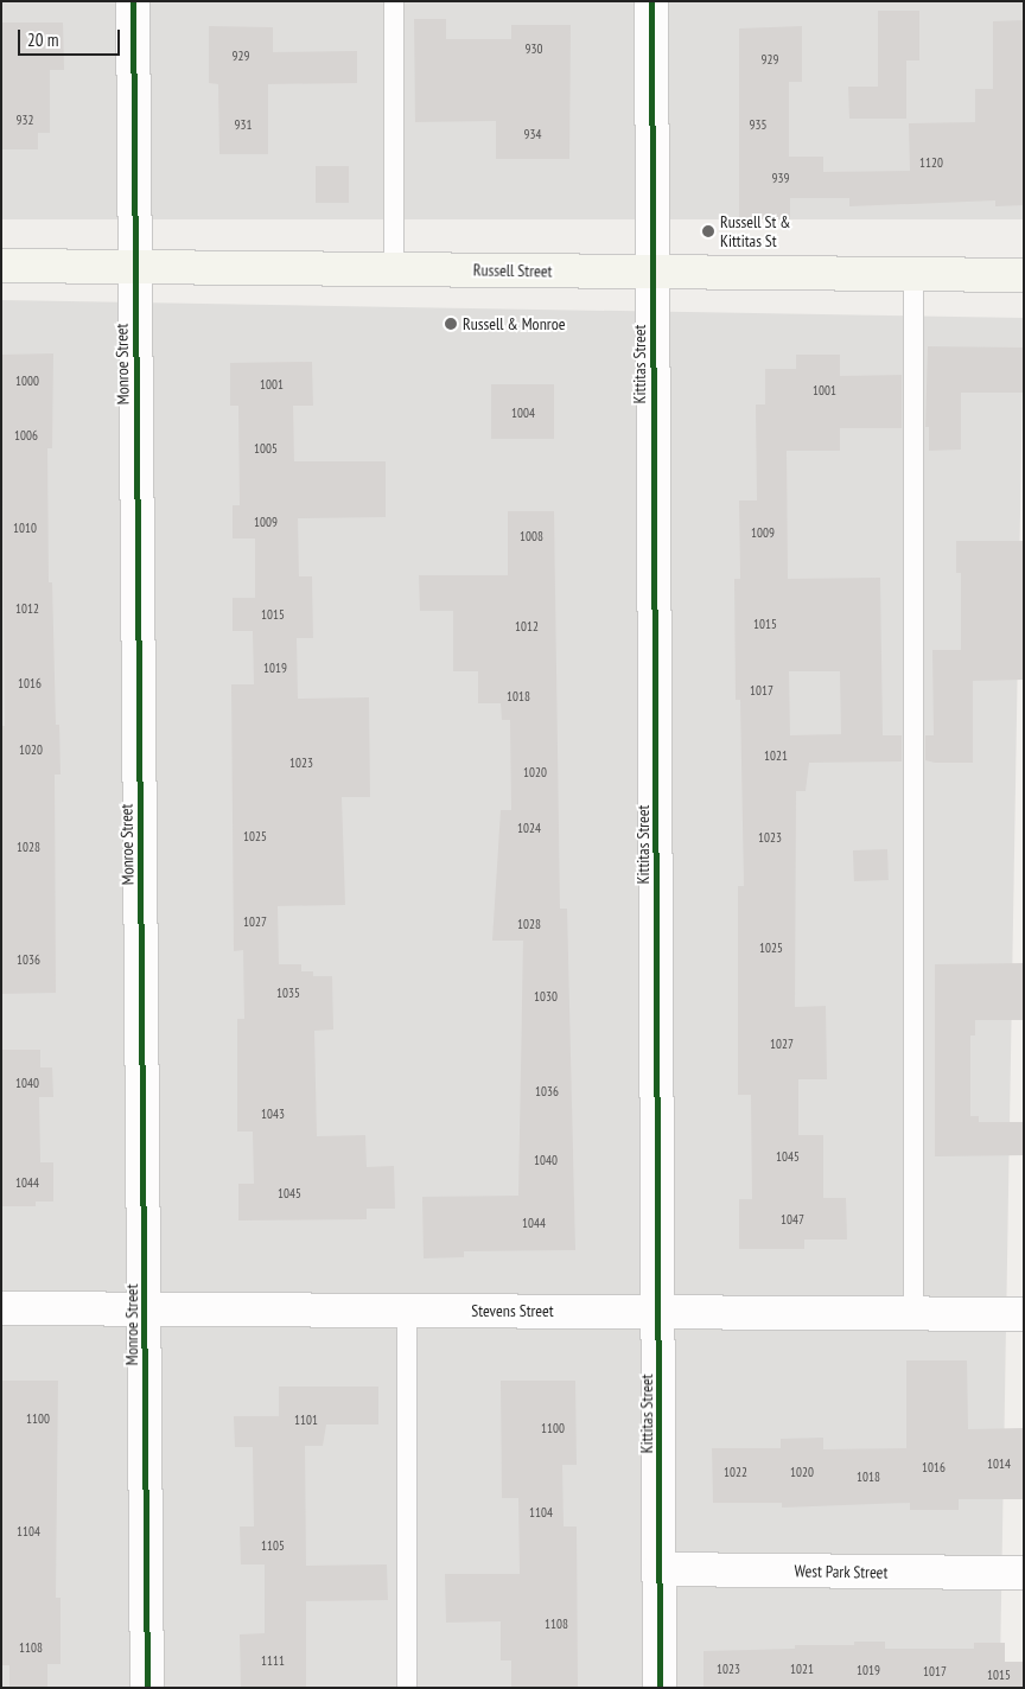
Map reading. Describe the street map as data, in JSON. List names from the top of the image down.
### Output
{
  "streets": {
    "main road": ["Russell Street"],
    "street": [
      "Monroe Street",
      "Kittitas Street",
      "Stevens Street",
      "West Park Street"
    ]
  },
  "crossings": [
    ["Russell Street", "Monroe Street"],
    ["Russell Street", "Kittitas Street"],
    ["Monroe Street", "Stevens Street"],
    ["Kittitas Street", "Stevens Street"],
    ["Kittitas Street", "West Park Street"]
  ],
  "places": ["Russell St & Kittitas St", "Russell & Monroe"],
  "house_numbers": [
    "930",
    "929",
    "929",
    "932",
    "931",
    "935",
    "934",
    "1120",
    "939",
    "1000",
    "1001",
    "1001",
    "1004",
    "1006",
    "1005",
    "1009",
    "1010",
    "1009",
    "1008",
    "1012",
    "1015",
    "1015",
    "1012",
    "1019",
    "1016",
    "1017",
    "1018",
    "1020",
    "1021",
    "1023",
    "1020",
    "1024",
    "1025",
    "1023",
    "1028",
    "1027",
    "1028",
    "1025",
    "1036",
    "1035",
    "1030",
    "1027",
    "1040",
    "1036",
    "1043",
    "1045",
    "1040",
    "1044",
    "1045",
    "1047",
    "1044",
    "1100",
    "1101",
    "1100",
    "1014",
    "1016",
    "1022",
    "1020",
    "1018",
    "1104",
    "1104",
    "1105",
    "1108",
    "1108",
    "1111",
    "1023",
    "1021",
    "1019",
    "1017",
    "1015"
  ],
  "scale_bar": "20 m"
}
